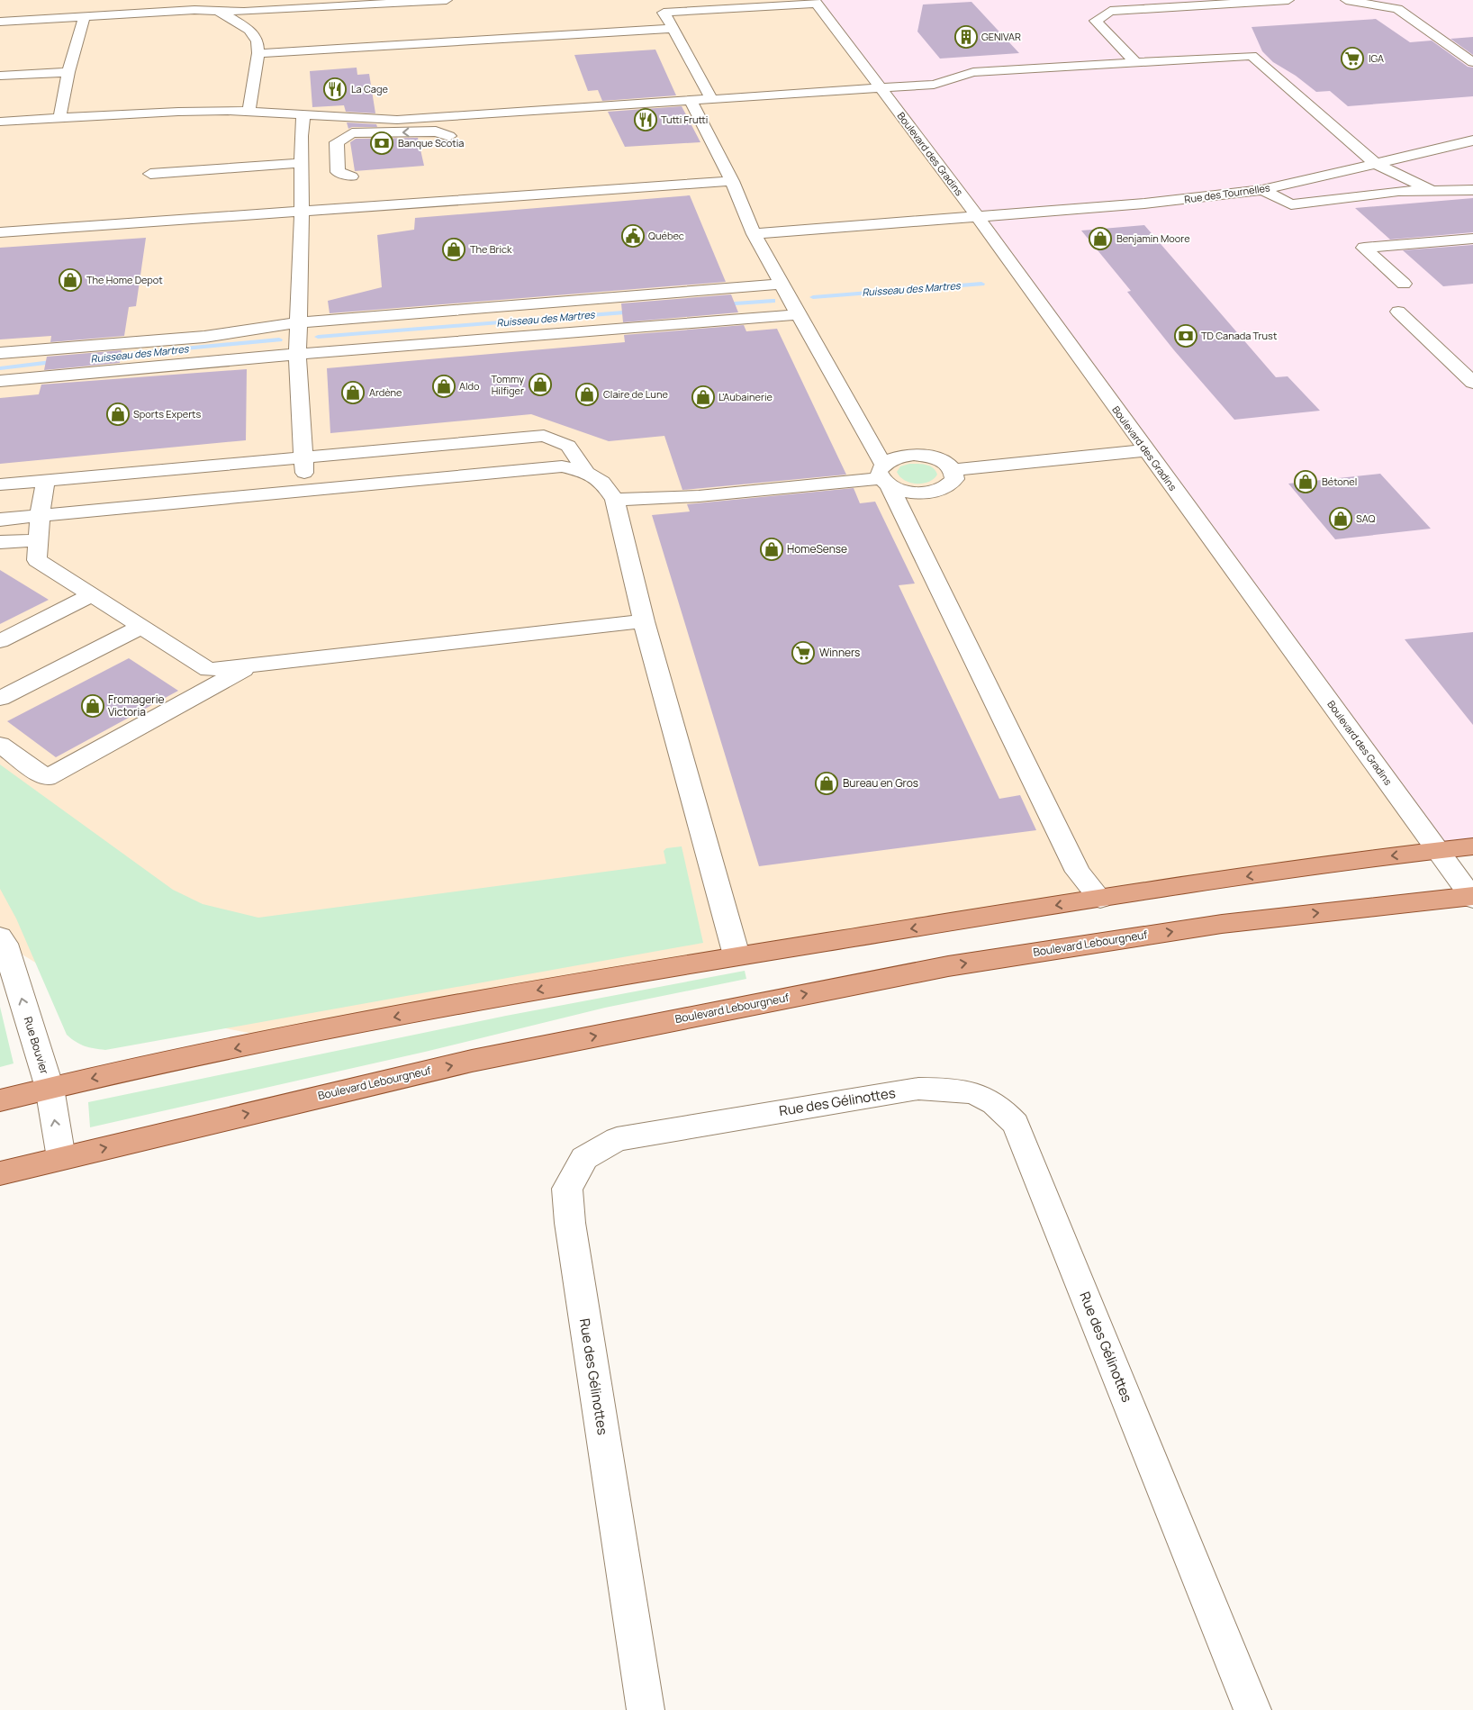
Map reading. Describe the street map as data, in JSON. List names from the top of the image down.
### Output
{
  "streets": {
    "main road": ["Boulevard Lebourgneuf"],
    "street": [
      "Boulevard des Gradins",
      "Rue des Tournelles",
      "Rue Bouvier",
      "Rue des Gélinottes"
    ]
  },
  "crossings": [
    ["Boulevard des Gradins", "Rue des Tournelles"],
    ["Boulevard des Gradins", "Boulevard Lebourgneuf"],
    ["Boulevard Lebourgneuf", "Rue Bouvier"]
  ],
  "one_way": ["Rue Bouvier"],
  "water": ["Ruisseau des Martres"],
  "places": {
    "building": ["GENIVAR"],
    "supermarket": ["IGA", "Winners"],
    "restaurant": ["La Cage", "Tutti Frutti"],
    "bank": ["Banque Scotia", "TD Canada Trust"],
    "public building": ["Québec"],
    "shop": [
      "Benjamin Moore",
      "The Brick",
      "The Home Depot",
      "Tommy Hilfiger",
      "Aldo",
      "Ardène",
      "Claire de Lune",
      "L'Aubainerie",
      "Sports Experts",
      "Bétonel",
      "SAQ",
      "HomeSense",
      "Fromagerie Victoria",
      "Bureau en Gros"
    ]
  }
}
